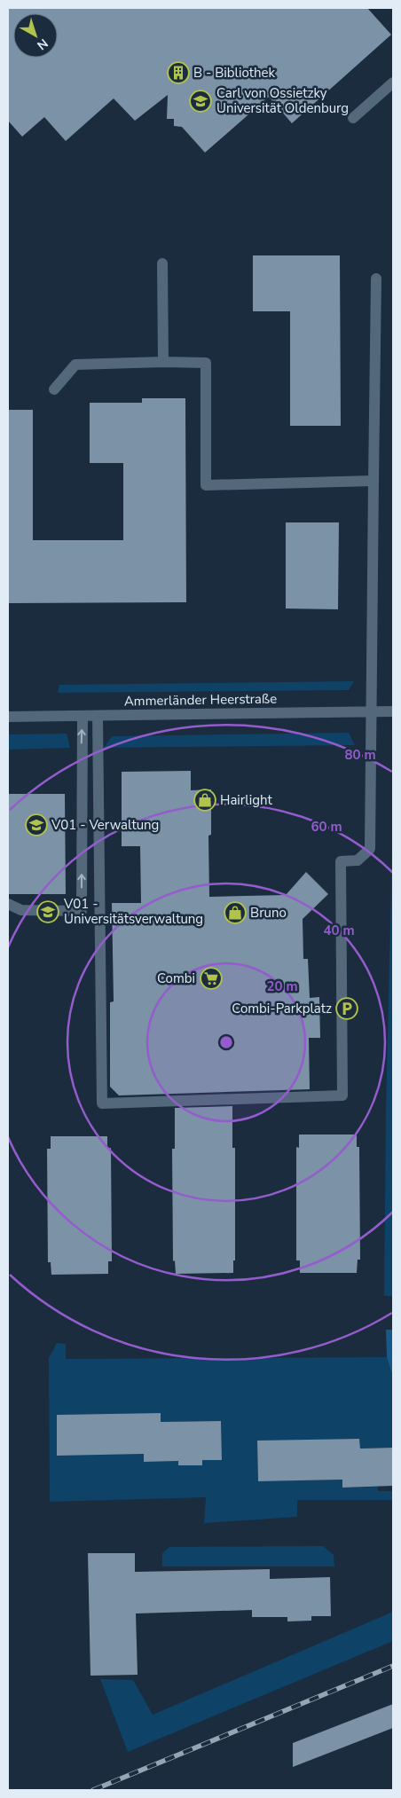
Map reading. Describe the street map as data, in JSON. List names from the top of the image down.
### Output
{
  "streets": {
    "street": ["Ammerländer Heerstraße"]
  },
  "places": {
    "building": ["B - Bibliothek"],
    "school or university": ["Carl von Ossietzky Universität Oldenburg", "V01 - Verwaltung", "V01 - Universitätsverwaltung"],
    "shop": ["Hairlight", "Bruno"],
    "supermarket": ["Combi"],
    "parking": ["Combi-Parkplatz"]
  },
  "north": "bottom right",
  "rings": [
    "80 m",
    "60 m",
    "40 m",
    "20 m"
  ]
}
